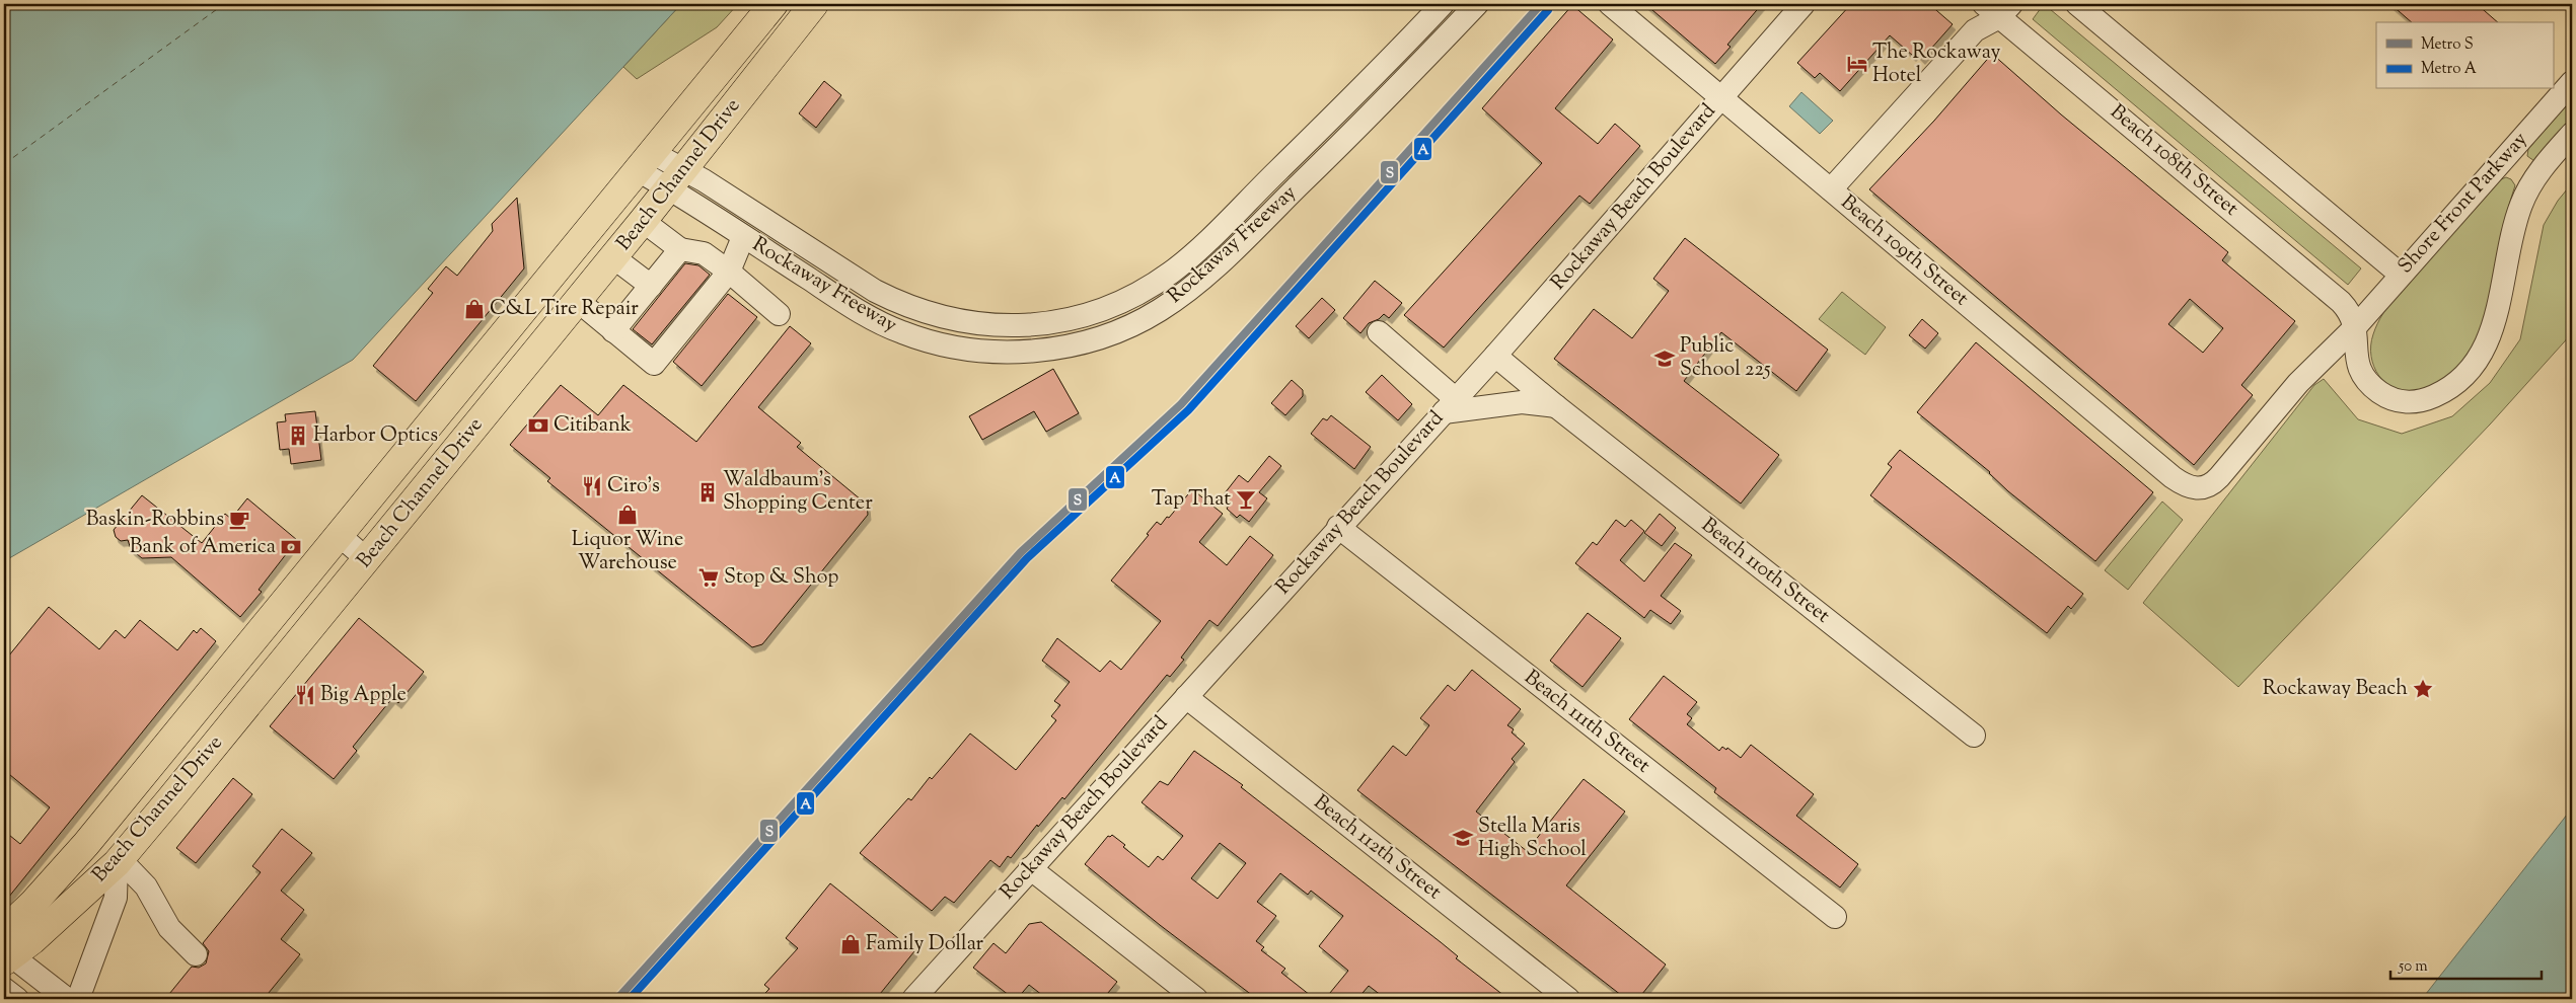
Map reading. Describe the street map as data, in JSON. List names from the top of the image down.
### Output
{
  "streets": {
    "main road": ["Beach Channel Drive"],
    "street": [
      "Beach 108th Street",
      "Rockaway Beach Boulevard",
      "Shore Front Parkway",
      "Rockaway Freeway",
      "Beach 109th Street",
      "Beach 110th Street",
      "Beach 111th Street",
      "Beach 112th Street"
    ]
  },
  "crossings": [
    ["Beach 108th Street", "Shore Front Parkway"],
    ["Beach Channel Drive", "Rockaway Freeway"],
    ["Rockaway Beach Boulevard", "Beach 109th Street"],
    ["Rockaway Beach Boulevard", "Beach 110th Street"],
    ["Rockaway Beach Boulevard", "Beach 111th Street"],
    ["Rockaway Beach Boulevard", "Beach 112th Street"],
    ["Shore Front Parkway", "Beach 109th Street"]
  ],
  "places": {
    "hotel": ["The Rockaway Hotel"],
    "shop": ["C&L Tire Repair", "Liquor Wine Warehouse", "Family Dollar"],
    "school or university": ["Public School 225", "Stella Maris High School"],
    "bank": ["Citibank", "Bank of America"],
    "building": ["Harbor Optics", "Waldbaum's Shopping Center"],
    "restaurant": ["Ciro's", "Big Apple"],
    "bar": ["Tap That"],
    "cafe": ["Baskin-Robbins"],
    "supermarket": ["Stop & Shop"],
    "place": ["Rockaway Beach"]
  },
  "lines": ["metro line S", "metro line A"],
  "legend": ["Metro S", "Metro A"],
  "scale_bar": "50 m"
}
